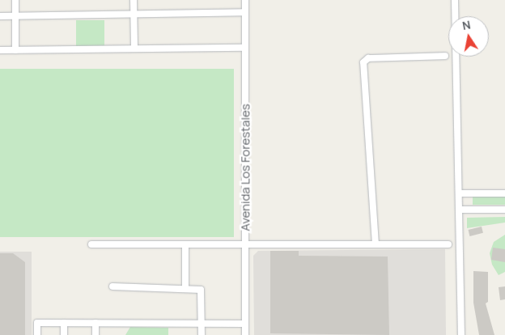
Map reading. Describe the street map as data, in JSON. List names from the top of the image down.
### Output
{
  "streets": {
    "street": ["Avenida Los Forestales"]
  },
  "north": "top"
}
